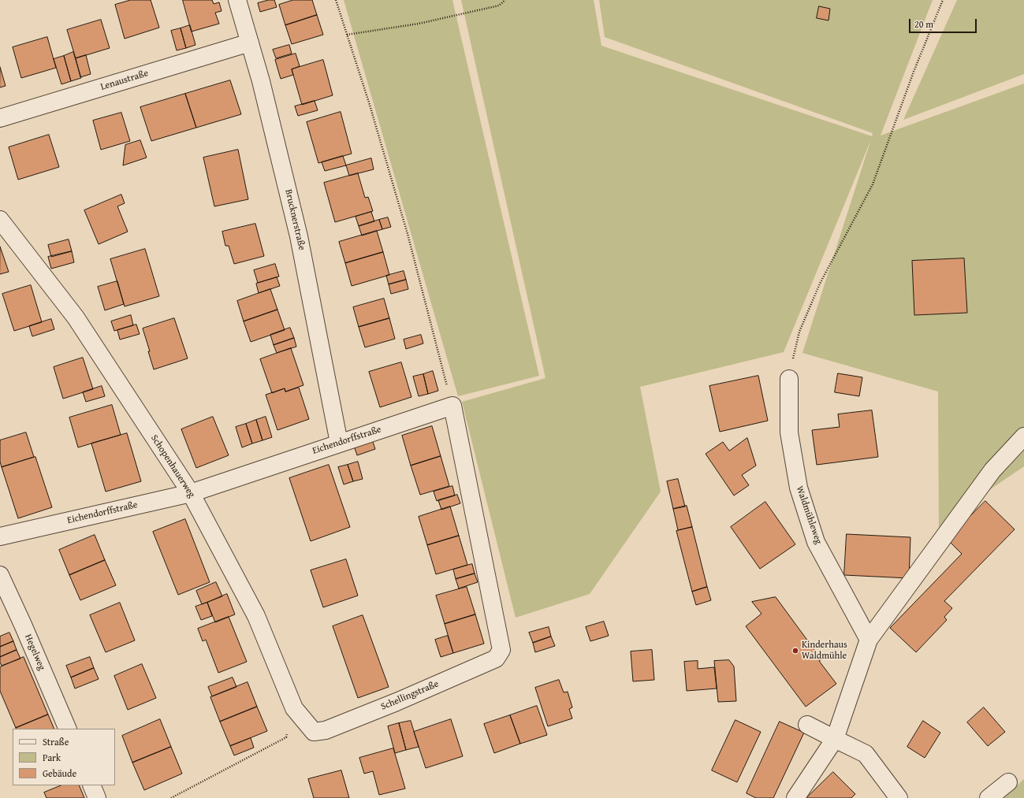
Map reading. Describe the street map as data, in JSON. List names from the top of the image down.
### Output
{
  "streets": {
    "street": [
      "Lenaustraße",
      "Brucknerstraße",
      "Eichendorffstraße",
      "Schopenhauerweg",
      "Waldmühleweg",
      "Hegelweg",
      "Schellingstraße"
    ]
  },
  "crossings": [
    ["Lenaustraße", "Brucknerstraße"],
    ["Brucknerstraße", "Eichendorffstraße"],
    ["Eichendorffstraße", "Schopenhauerweg"],
    ["Eichendorffstraße", "Schellingstraße"],
    ["Schopenhauerweg", "Schellingstraße"]
  ],
  "places": ["Kinderhaus Waldmühle"],
  "legend": ["Straße", "Park", "Gebäude"],
  "scale_bar": "20 m"
}
